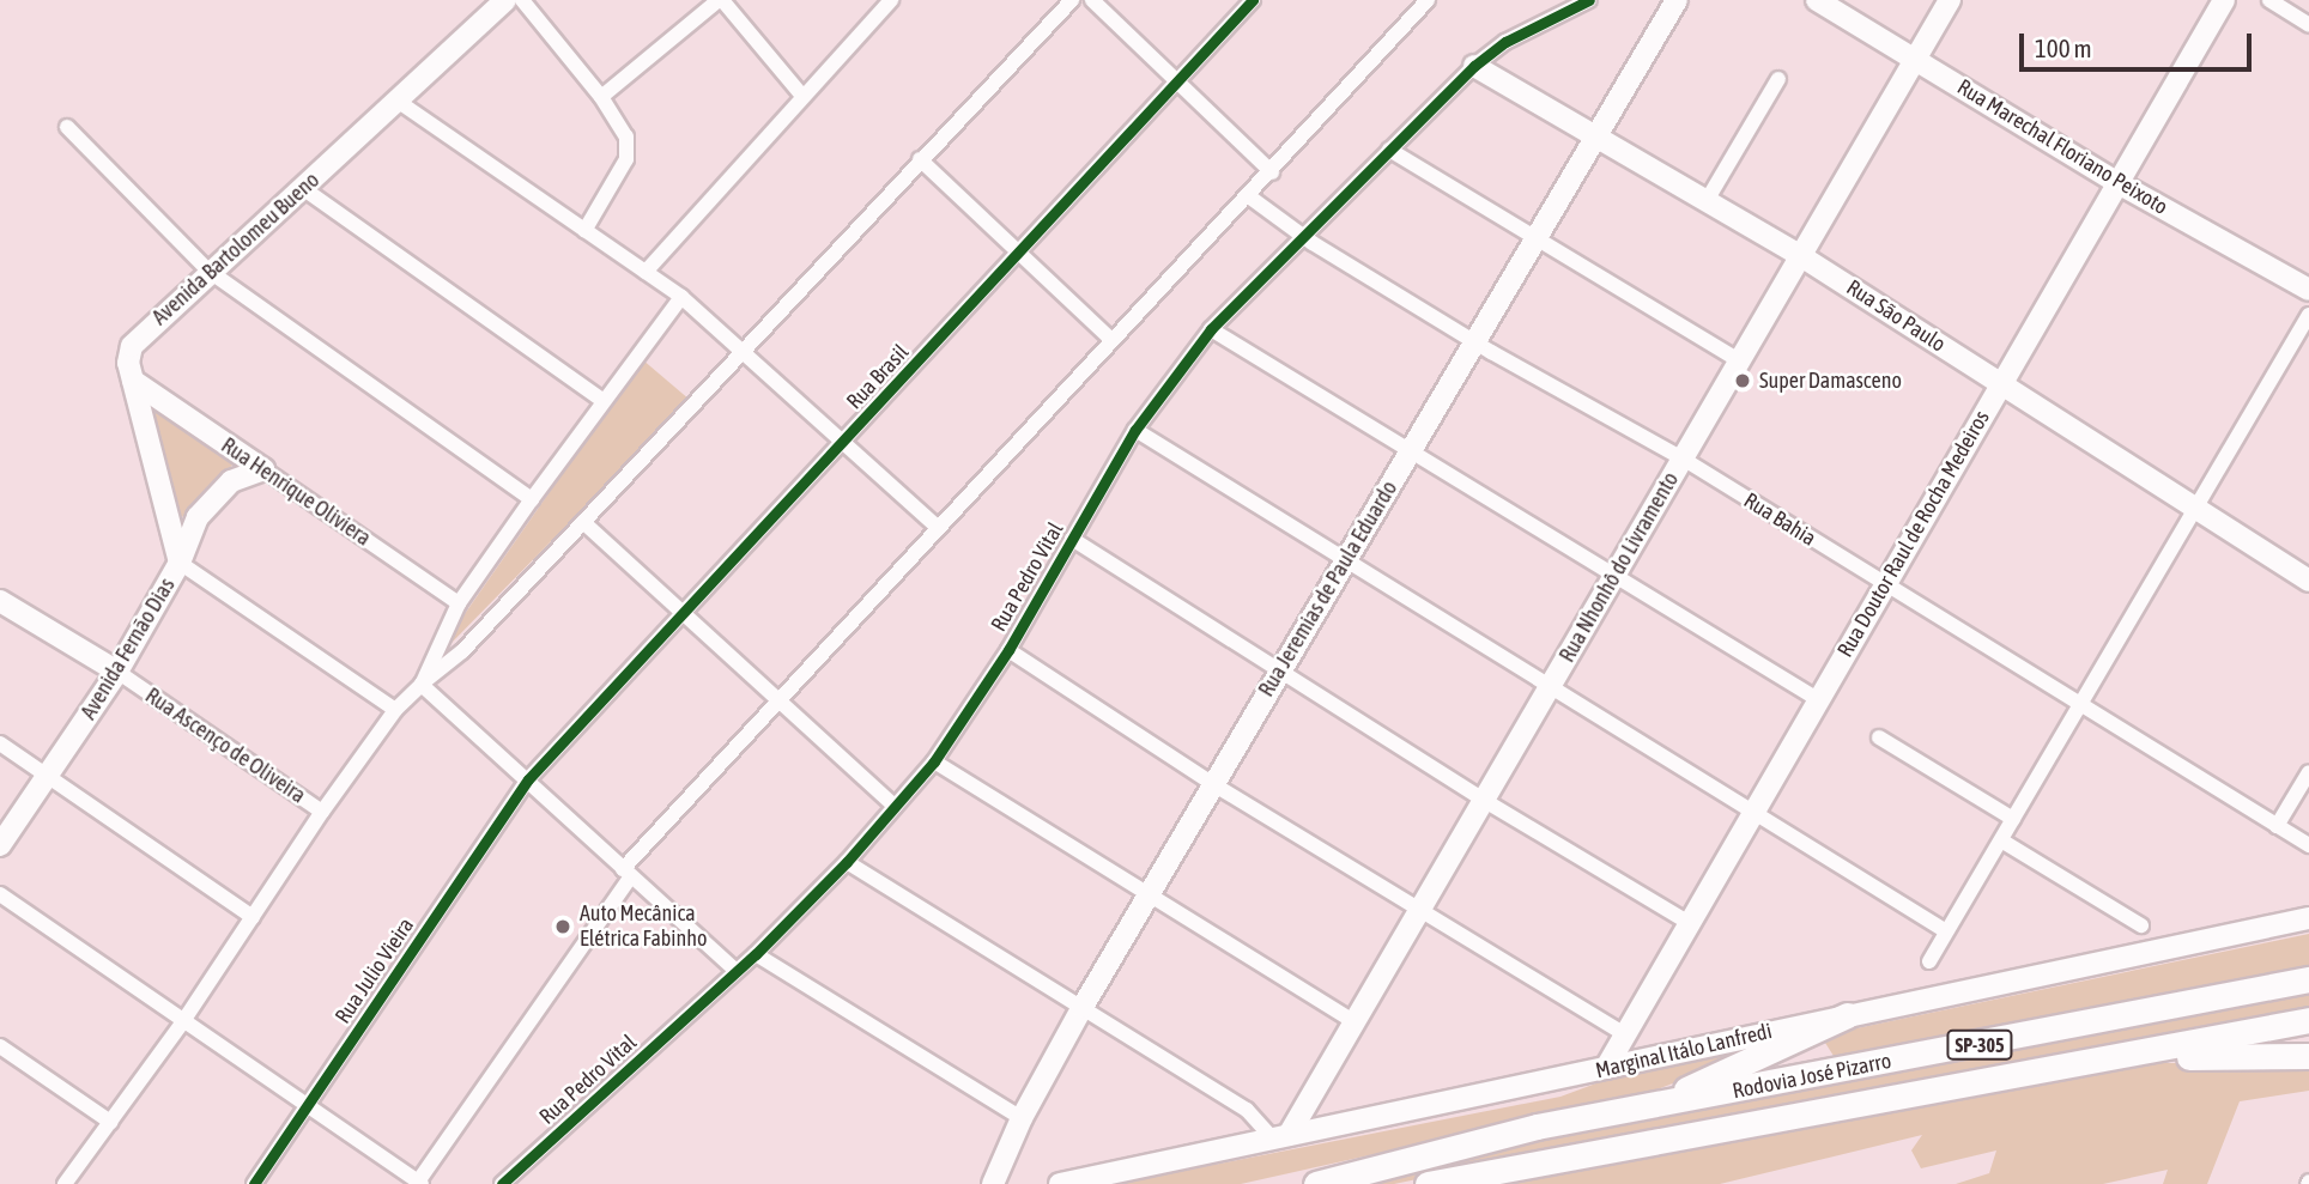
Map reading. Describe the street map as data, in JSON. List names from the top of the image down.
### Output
{
  "streets": {
    "main road": ["SP-305", "Rodovia José Pizarro"],
    "street": [
      "Rua Marechal Floriano Peixoto",
      "Avenida Bartolomeu Bueno",
      "Rua São Paulo",
      "Rua Brasil",
      "Rua Henrique Oliviera",
      "Rua Bahia",
      "Rua Doutor Raul de Rocha Medeiros",
      "Rua Nhonhô do Livramento",
      "Rua Pedro Vital",
      "Rua Jeremias de Paula Eduardo",
      "Avenida Fernão Dias",
      "Rua Ascenço de Oliveira",
      "Rua Julio Vieira",
      "Marginal Itálo Lanfredi"
    ]
  },
  "crossings": [
    ["Rua Marechal Floriano Peixoto", "Rua Doutor Raul de Rocha Medeiros"],
    ["Rua Marechal Floriano Peixoto", "Rua Nhonhô do Livramento"],
    ["Avenida Bartolomeu Bueno", "Rua Henrique Oliviera"],
    ["Avenida Bartolomeu Bueno", "Avenida Fernão Dias"],
    ["Rua São Paulo", "Rua Doutor Raul de Rocha Medeiros"],
    ["Rua São Paulo", "Rua Nhonhô do Livramento"],
    ["Rua São Paulo", "Rua Pedro Vital"],
    ["Rua São Paulo", "Rua Jeremias de Paula Eduardo"],
    ["Rua Brasil", "Rua Julio Vieira"],
    ["Rua Henrique Oliviera", "Avenida Fernão Dias"],
    ["Rua Bahia", "Rua Doutor Raul de Rocha Medeiros"],
    ["Rua Bahia", "Rua Nhonhô do Livramento"],
    ["Rua Bahia", "Rua Pedro Vital"],
    ["Rua Bahia", "Rua Jeremias de Paula Eduardo"],
    ["Rua Doutor Raul de Rocha Medeiros", "Marginal Itálo Lanfredi"],
    ["Rua Nhonhô do Livramento", "Marginal Itálo Lanfredi"],
    ["Avenida Fernão Dias", "Rua Ascenço de Oliveira"]
  ],
  "places": ["Super Damasceno", "Auto Mecânica Elétrica Fabinho"],
  "scale_bar": "100 m"
}
